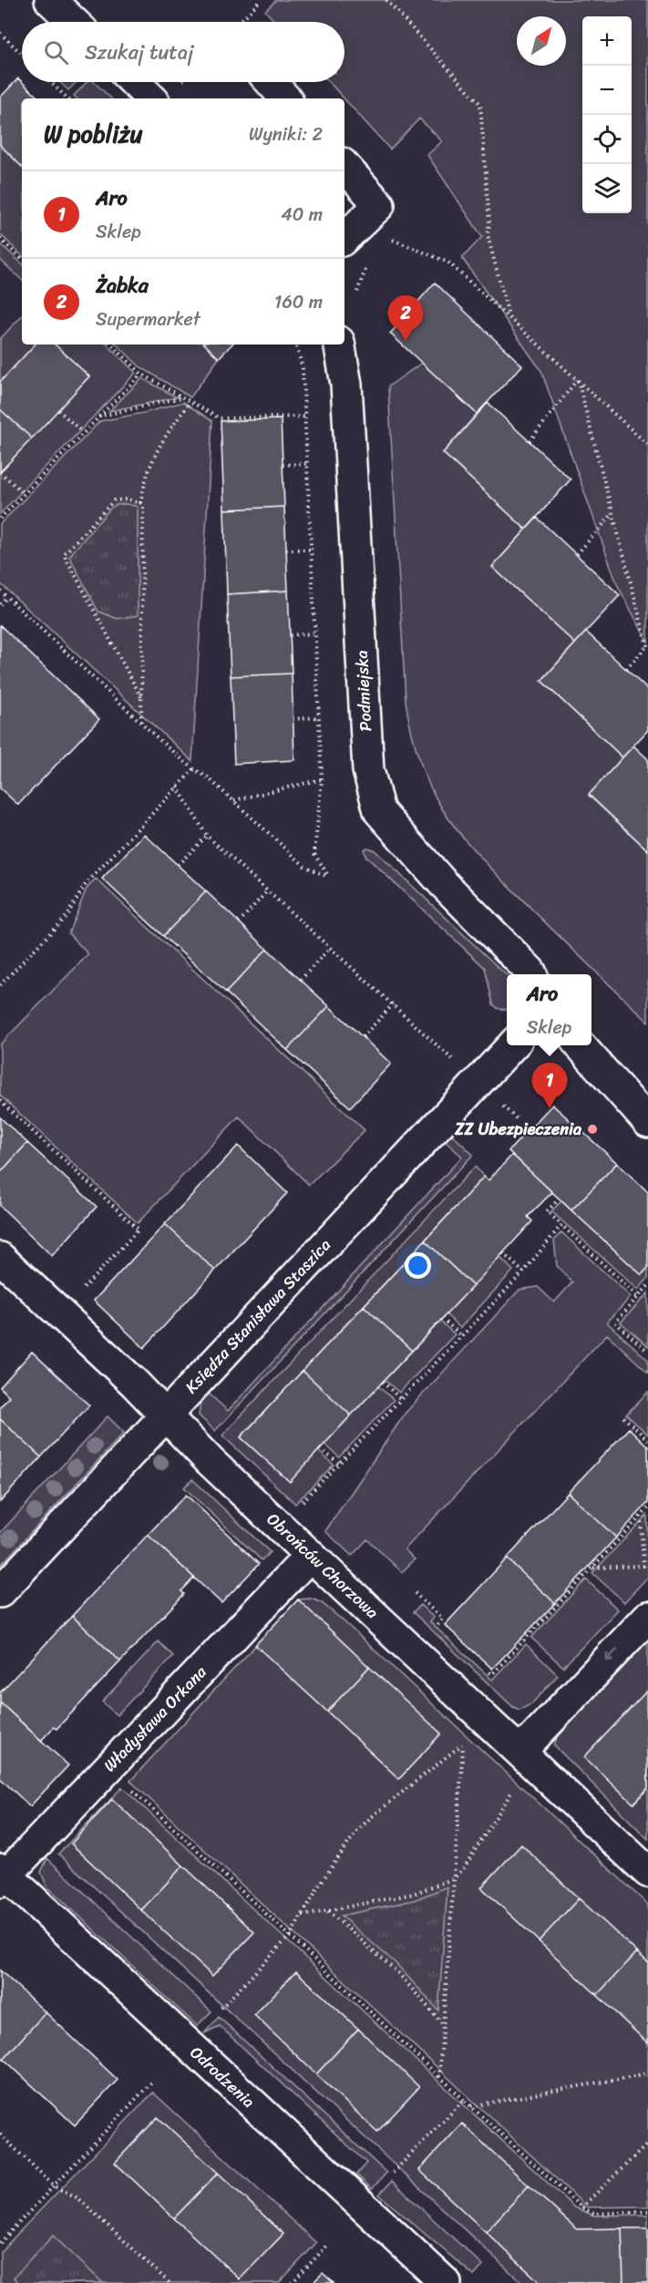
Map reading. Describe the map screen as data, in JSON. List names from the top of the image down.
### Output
{
  "streets": {
    "street": [
      "Podmiejska",
      "Księdza Stanisława Staszica",
      "Obrońców Chorzowa",
      "Władysława Orkana",
      "Odrodzenia"
    ]
  },
  "crossings": [
    ["Księdza Stanisława Staszica", "Obrońców Chorzowa"],
    ["Obrońców Chorzowa", "Władysława Orkana"],
    ["Władysława Orkana", "Odrodzenia"]
  ],
  "places": ["ZZ Ubezpieczenia"],
  "north": "top right",
  "page": {
    "map_buttons": ["+", "−"],
    "search": "Szukaj tutaj",
    "heading": ["W pobliżu", "Wyniki: 2"],
    "list": [
      {
        "mark": "1",
        "name": "Aro",
        "note": "Sklep",
        "value": "40 m"
      },
      {
        "mark": "2",
        "name": "Żabka",
        "note": "Supermarket",
        "value": "160 m"
      }
    ],
    "pins": ["2", "1"],
    "popup": ["Aro", "Sklep"]
  }
}
